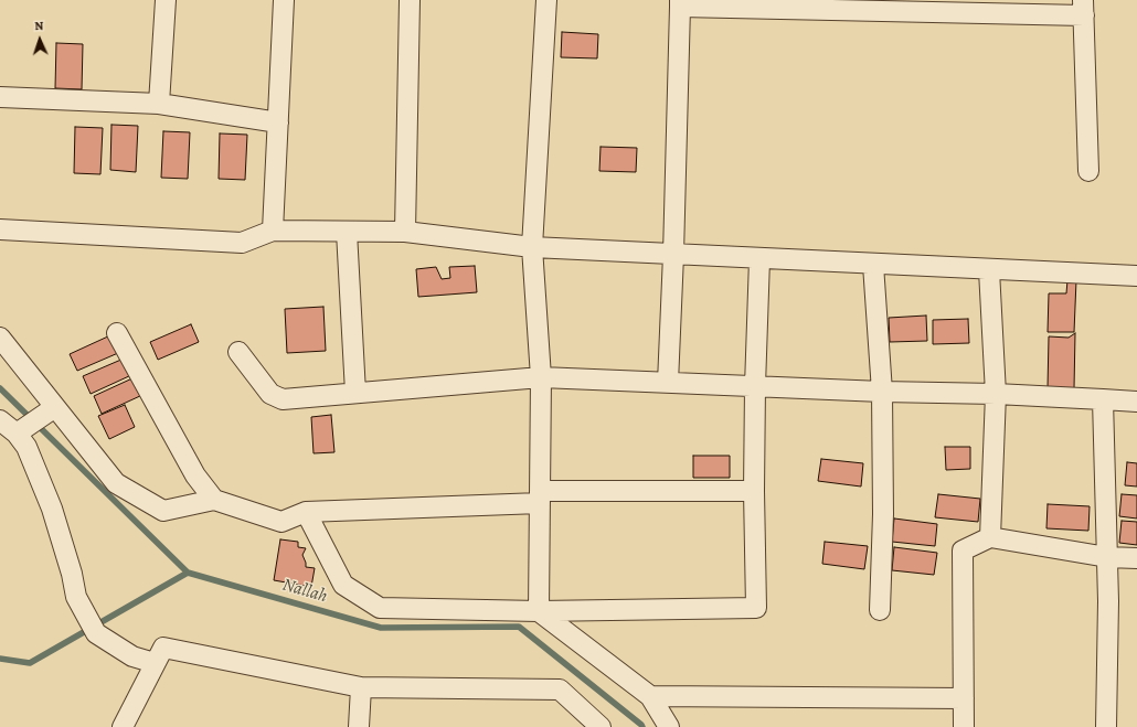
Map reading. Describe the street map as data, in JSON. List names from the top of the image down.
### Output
{
  "water": ["Nallah"],
  "north": "top"
}
